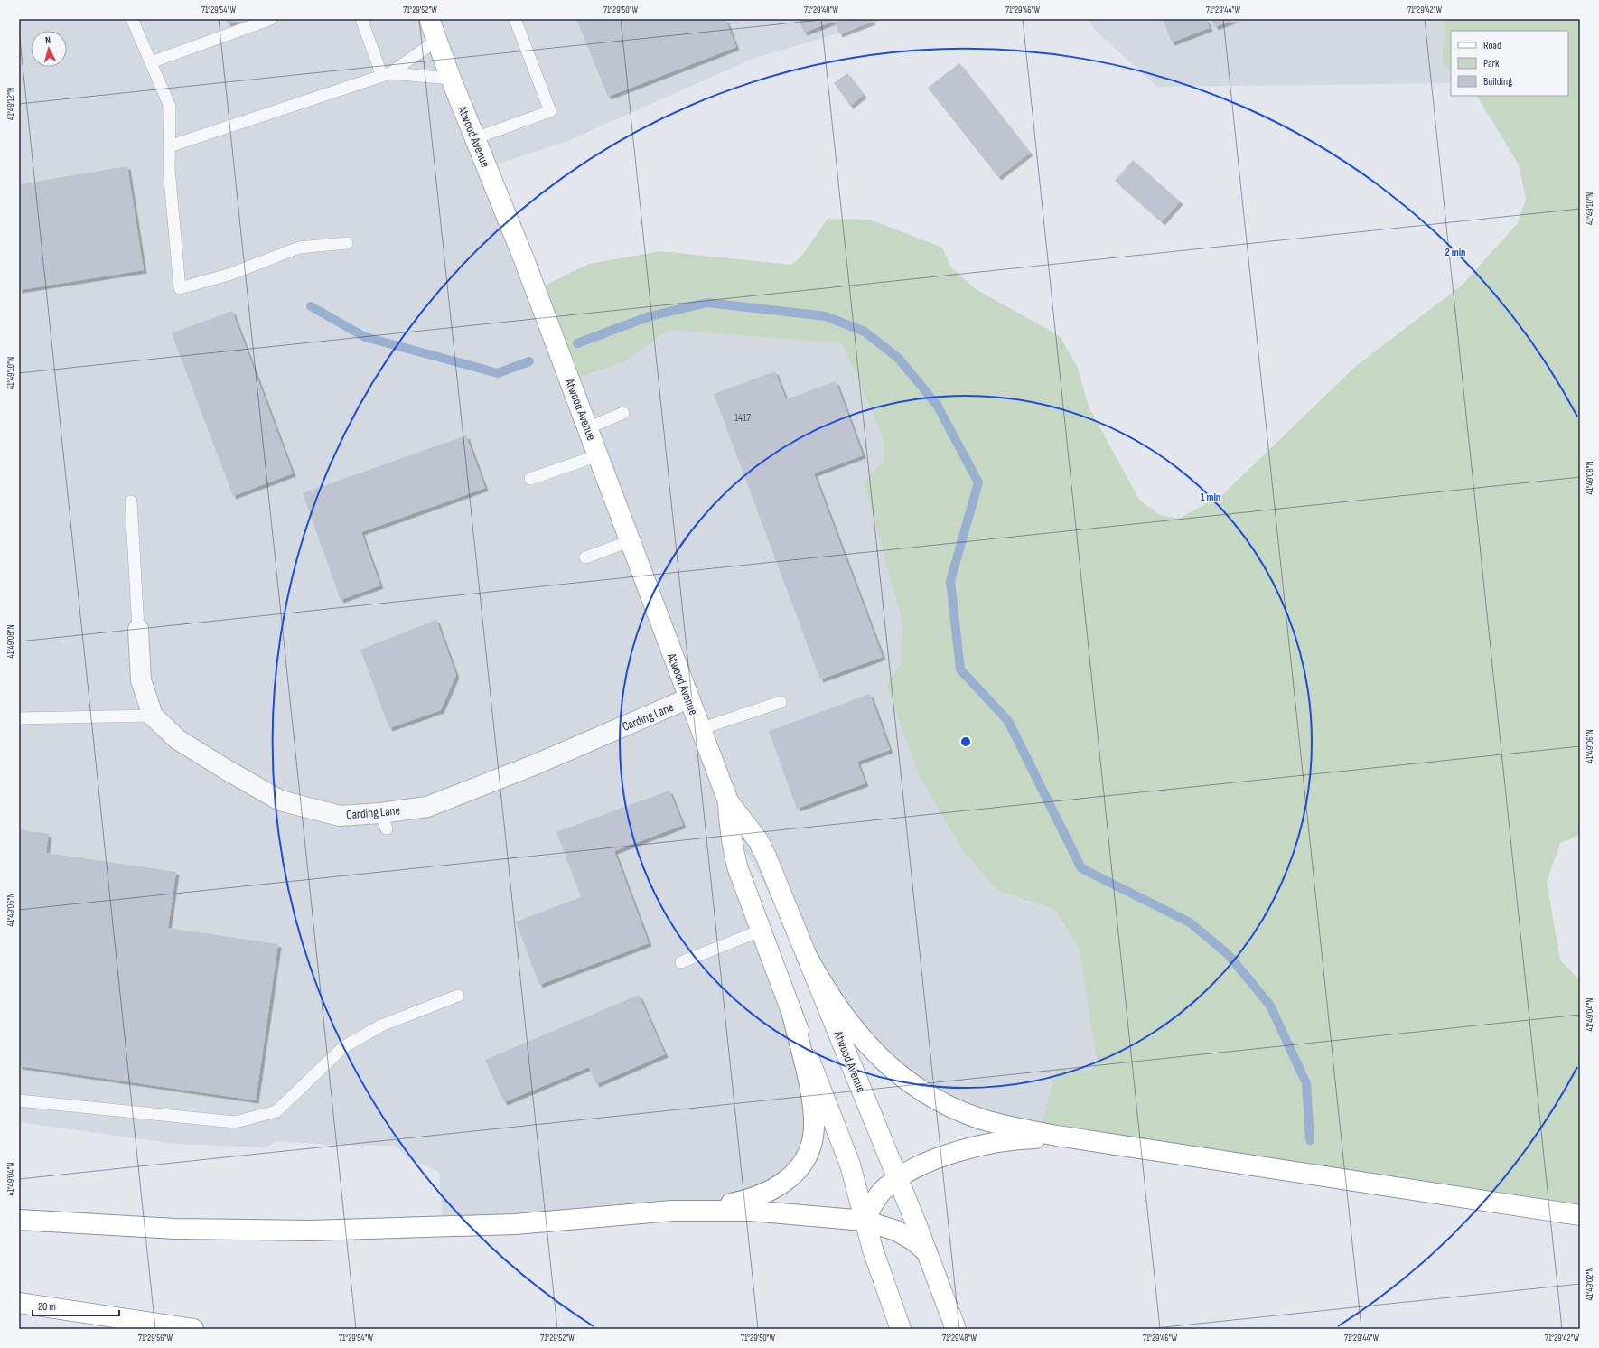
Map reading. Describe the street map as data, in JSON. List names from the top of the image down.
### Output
{
  "streets": {
    "main road": ["Atwood Avenue"],
    "street": ["Carding Lane"]
  },
  "crossings": [
    ["Atwood Avenue", "Carding Lane"]
  ],
  "house_numbers": ["1417"],
  "legend": ["Road", "Park", "Building"],
  "scale_bar": "20 m",
  "north": "top",
  "coordinates": [
    "71°29'54\"W",
    "71°29'52\"W",
    "71°29'50\"W",
    "71°29'48\"W",
    "71°29'46\"W",
    "71°29'44\"W",
    "71°29'42\"W",
    "41°49'12\"N",
    "41°49'10\"N",
    "41°49'08\"N",
    "41°49'06\"N",
    "41°49'04\"N",
    "41°49'02\"N",
    "71°29'56\"W"
  ],
  "rings": ["2 min", "1 min"]
}
